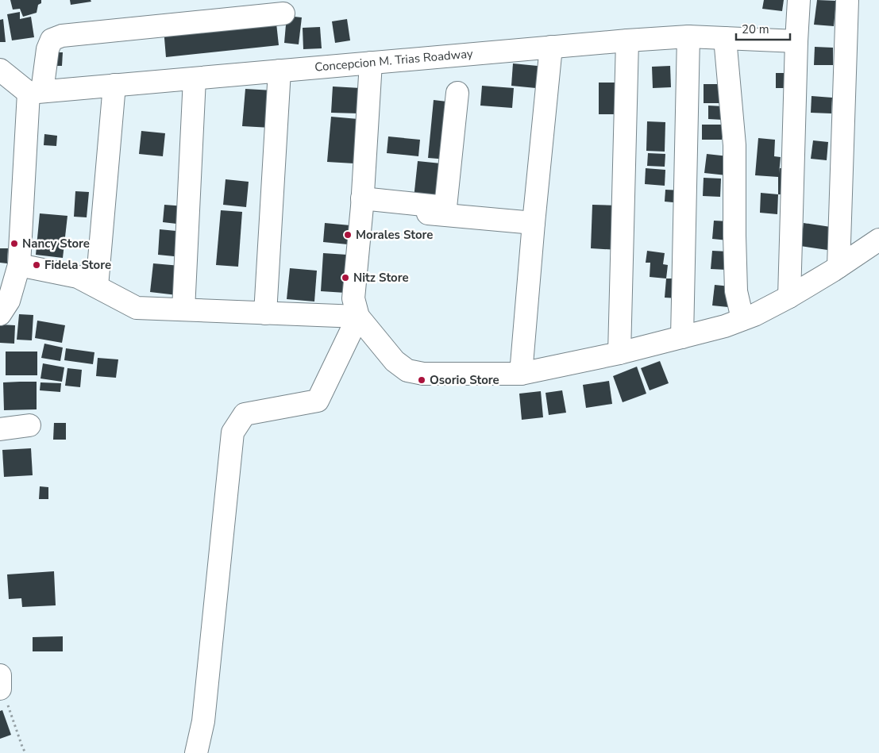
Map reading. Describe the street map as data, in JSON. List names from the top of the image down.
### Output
{
  "streets": {
    "street": ["Concepcion M. Trias Roadway"]
  },
  "places": [
    "Morales Store",
    "Nancy Store",
    "Fidela Store",
    "Nitz Store",
    "Osorio Store"
  ],
  "scale_bar": "20 m"
}
